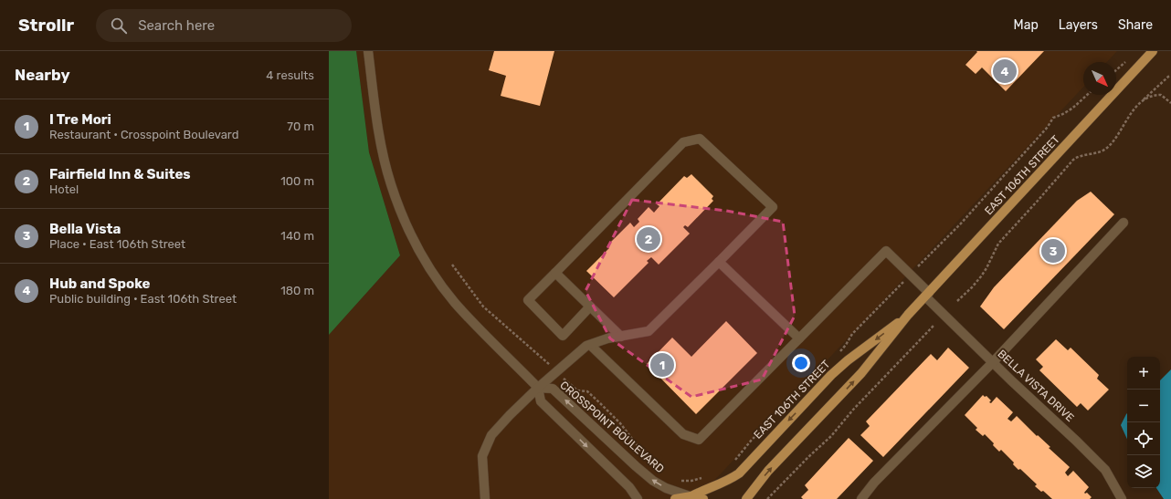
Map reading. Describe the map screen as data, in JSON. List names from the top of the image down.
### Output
{
  "streets": {
    "main road": ["EAST 106TH STREET"],
    "street": ["BELLA VISTA DRIVE", "CROSSPOINT BOULEVARD"]
  },
  "crossings": [
    ["EAST 106TH STREET", "BELLA VISTA DRIVE"],
    ["EAST 106TH STREET", "CROSSPOINT BOULEVARD"]
  ],
  "north": "bottom right",
  "page": {
    "header": "Strollr",
    "search": "Search here",
    "nav": ["Map", "Layers", "Share"],
    "heading": ["Nearby", "4 results"],
    "pins": [
      "4",
      "2",
      "3",
      "1"
    ],
    "list": [
      {
        "mark": "1",
        "name": "I Tre Mori",
        "note": "Restaurant · Crosspoint Boulevard",
        "value": "70 m"
      },
      {
        "mark": "2",
        "name": "Fairfield Inn & Suites",
        "note": "Hotel",
        "value": "100 m"
      },
      {
        "mark": "3",
        "name": "Bella Vista",
        "note": "Place · East 106th Street",
        "value": "140 m"
      },
      {
        "mark": "4",
        "name": "Hub and Spoke",
        "note": "Public building · East 106th Street",
        "value": "180 m"
      }
    ],
    "map_buttons": ["+", "−"]
  }
}
